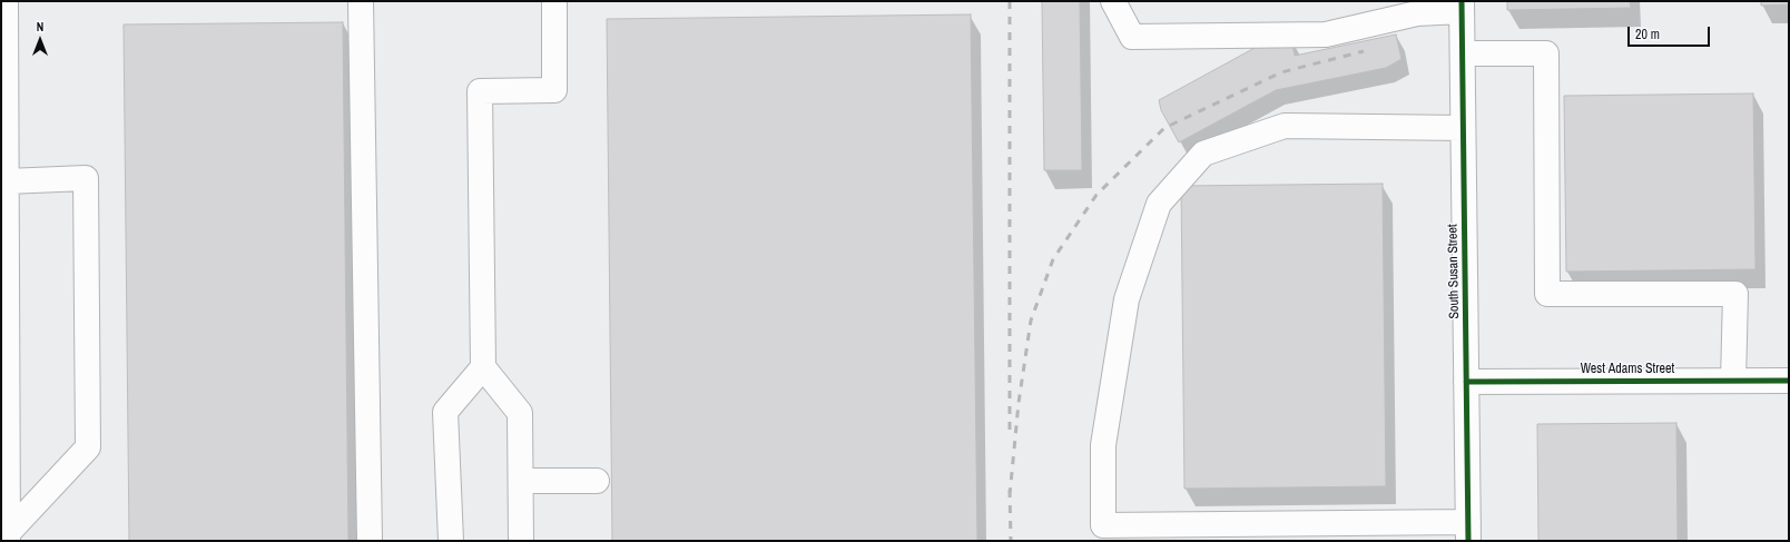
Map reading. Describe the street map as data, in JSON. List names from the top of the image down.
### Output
{
  "streets": {
    "street": ["South Susan Street", "West Adams Street"]
  },
  "crossings": [
    ["South Susan Street", "West Adams Street"]
  ],
  "scale_bar": "20 m",
  "north": "top"
}
